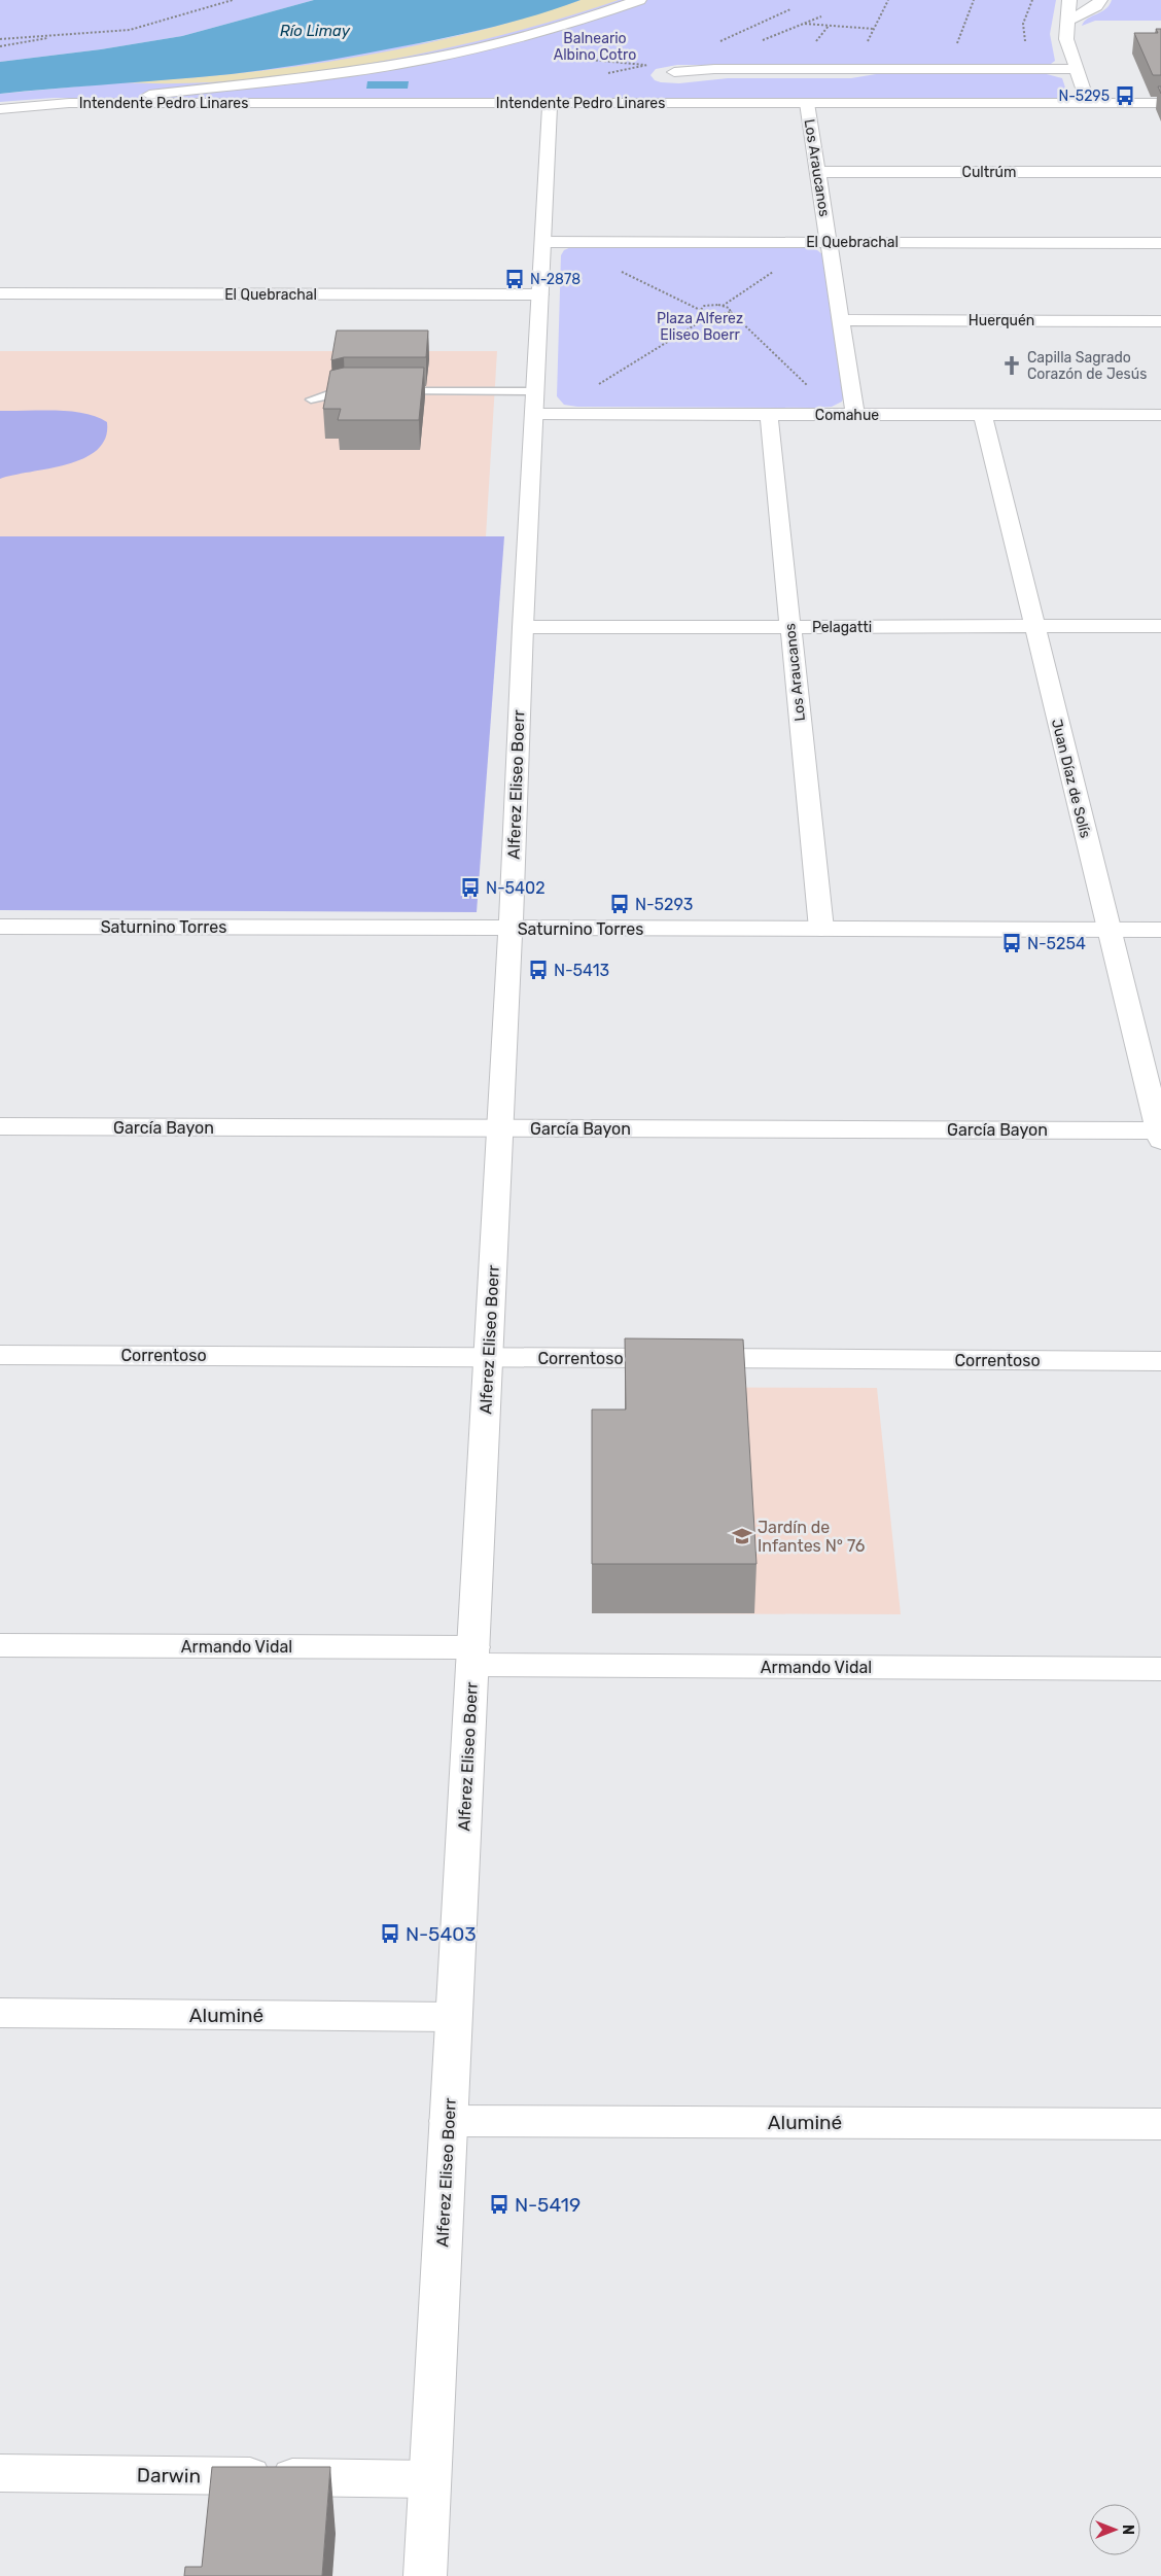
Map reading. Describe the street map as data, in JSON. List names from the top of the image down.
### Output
{
  "streets": {
    "street": [
      "Intendente Pedro Linares",
      "Los Araucanos",
      "Cultrúm",
      "El Quebrachal",
      "Huerquén",
      "Comahue",
      "Pelagatti",
      "Juan Díaz de Solís",
      "Alferez Eliseo Boerr",
      "Saturnino Torres",
      "García Bayon",
      "Correntoso",
      "Armando Vidal",
      "Aluminé",
      "Darwin"
    ]
  },
  "crossings": [
    ["Intendente Pedro Linares", "Los Araucanos"],
    ["Intendente Pedro Linares", "Alferez Eliseo Boerr"],
    ["Los Araucanos", "Cultrúm"],
    ["Los Araucanos", "El Quebrachal"],
    ["Los Araucanos", "Huerquén"],
    ["Los Araucanos", "Comahue"],
    ["Los Araucanos", "Pelagatti"],
    ["Los Araucanos", "Saturnino Torres"],
    ["El Quebrachal", "Alferez Eliseo Boerr"],
    ["Comahue", "Juan Díaz de Solís"],
    ["Comahue", "Alferez Eliseo Boerr"],
    ["Pelagatti", "Juan Díaz de Solís"],
    ["Pelagatti", "Alferez Eliseo Boerr"],
    ["Juan Díaz de Solís", "Saturnino Torres"],
    ["Juan Díaz de Solís", "García Bayon"],
    ["Alferez Eliseo Boerr", "Saturnino Torres"],
    ["Alferez Eliseo Boerr", "García Bayon"],
    ["Alferez Eliseo Boerr", "Correntoso"],
    ["Alferez Eliseo Boerr", "Armando Vidal"],
    ["Alferez Eliseo Boerr", "Aluminé"],
    ["Alferez Eliseo Boerr", "Darwin"]
  ],
  "water": ["Río Limay"],
  "parks": ["Balneario Albino Cotro", "Plaza Alferez Eliseo Boerr"],
  "places": {
    "bus stop": [
      "N-5295",
      "N-2878",
      "N-5402",
      "N-5293",
      "N-5254",
      "N-5413",
      "N-5403",
      "N-5419"
    ],
    "church": ["Capilla Sagrado Corazón de Jesús"],
    "school or university": ["Jardín de Infantes N° 76"]
  },
  "north": "right"
}
